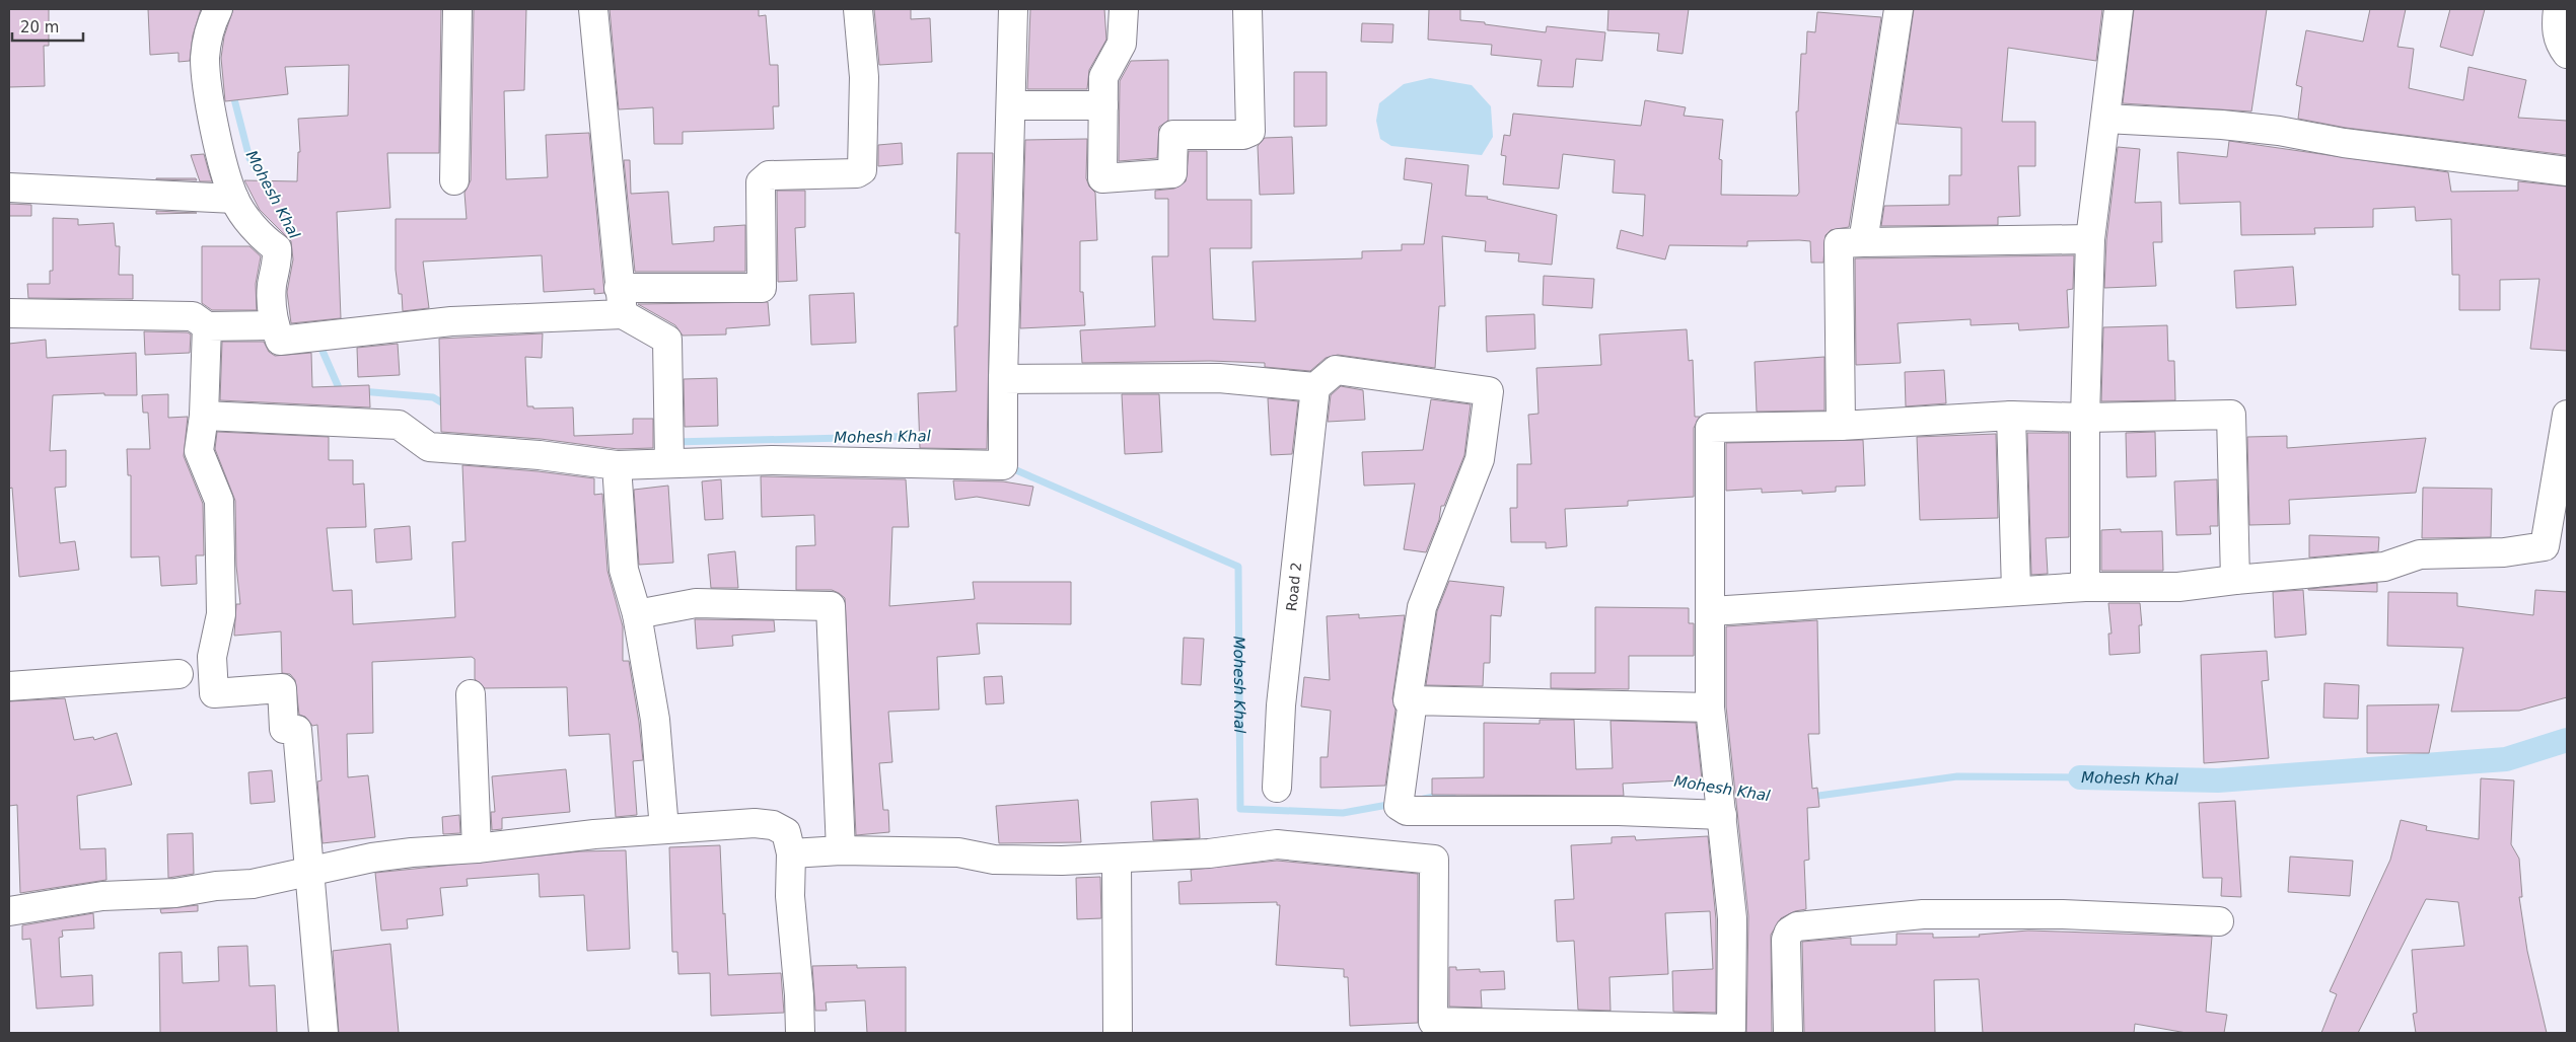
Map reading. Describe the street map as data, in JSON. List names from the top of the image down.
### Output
{
  "streets": {
    "street": ["Road 2"]
  },
  "water": ["Mohesh Khal"],
  "scale_bar": "20 m"
}
